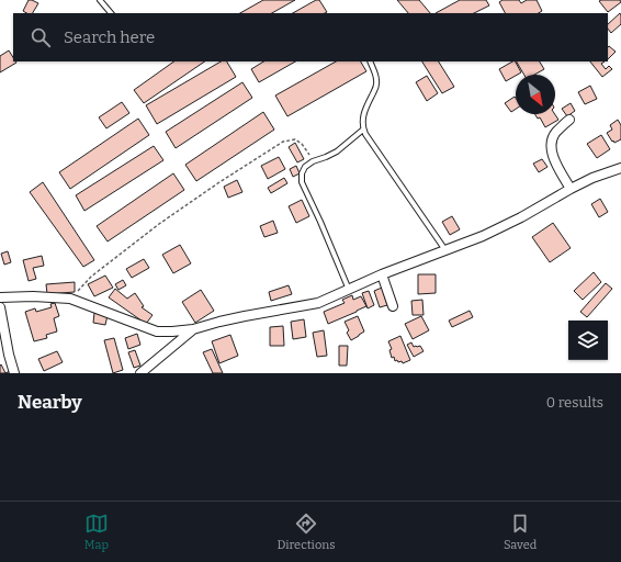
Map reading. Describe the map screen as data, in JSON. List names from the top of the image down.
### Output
{
  "north": "bottom right",
  "page": {
    "search": "Search here",
    "heading": ["Nearby", "0 results"],
    "nav": ["Map", "Directions", "Saved"]
  }
}
